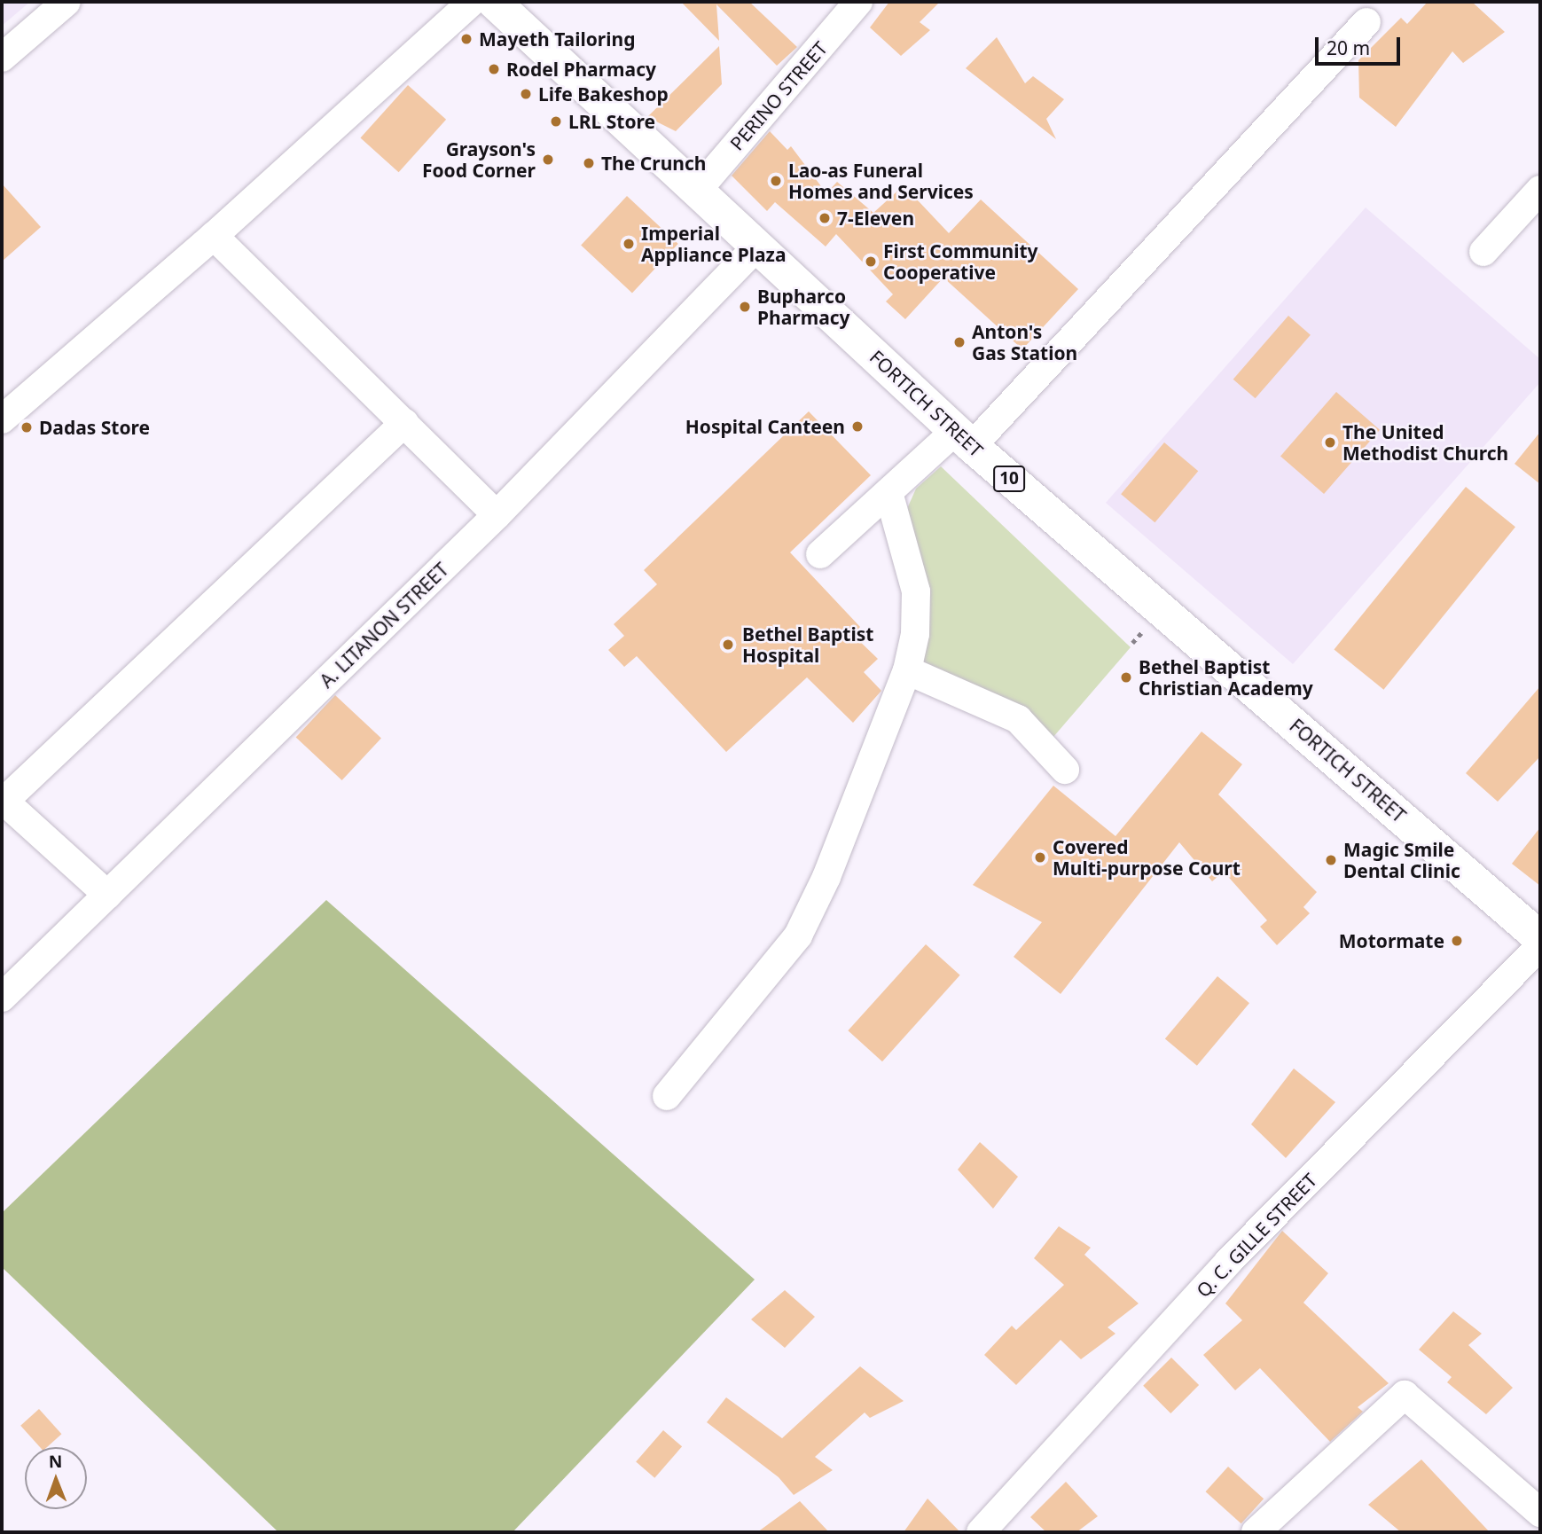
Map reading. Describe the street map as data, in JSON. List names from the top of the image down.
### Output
{
  "streets": {
    "highway": ["FORTICH STREET", "10"],
    "street": ["PERINO STREET", "A. LITANON STREET", "Q. C. GILLE STREET"]
  },
  "crossings": [
    ["PERINO STREET", "FORTICH STREET"],
    ["FORTICH STREET", "A. LITANON STREET"]
  ],
  "places": [
    "Mayeth Tailoring",
    "Rodel Pharmacy",
    "Life Bakeshop",
    "LRL Store",
    "Grayson's Food Corner",
    "The Crunch",
    "Lao-as Funeral Homes and Services",
    "7-Eleven",
    "Imperial Appliance Plaza",
    "First Community Cooperative",
    "Bupharco Pharmacy",
    "Anton's Gas Station",
    "Hospital Canteen",
    "Dadas Store",
    "The United Methodist Church",
    "Bethel Baptist Hospital",
    "Bethel Baptist Christian Academy",
    "Covered Multi-purpose Court",
    "Magic Smile Dental Clinic",
    "Motormate"
  ],
  "scale_bar": "20 m",
  "north": "top"
}
